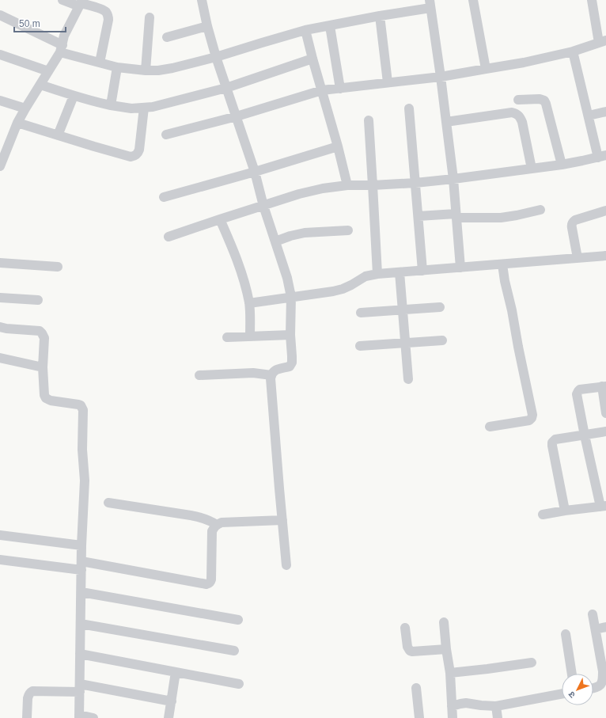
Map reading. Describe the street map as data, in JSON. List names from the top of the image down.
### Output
{
  "scale_bar": "50 m",
  "north": "bottom left"
}
